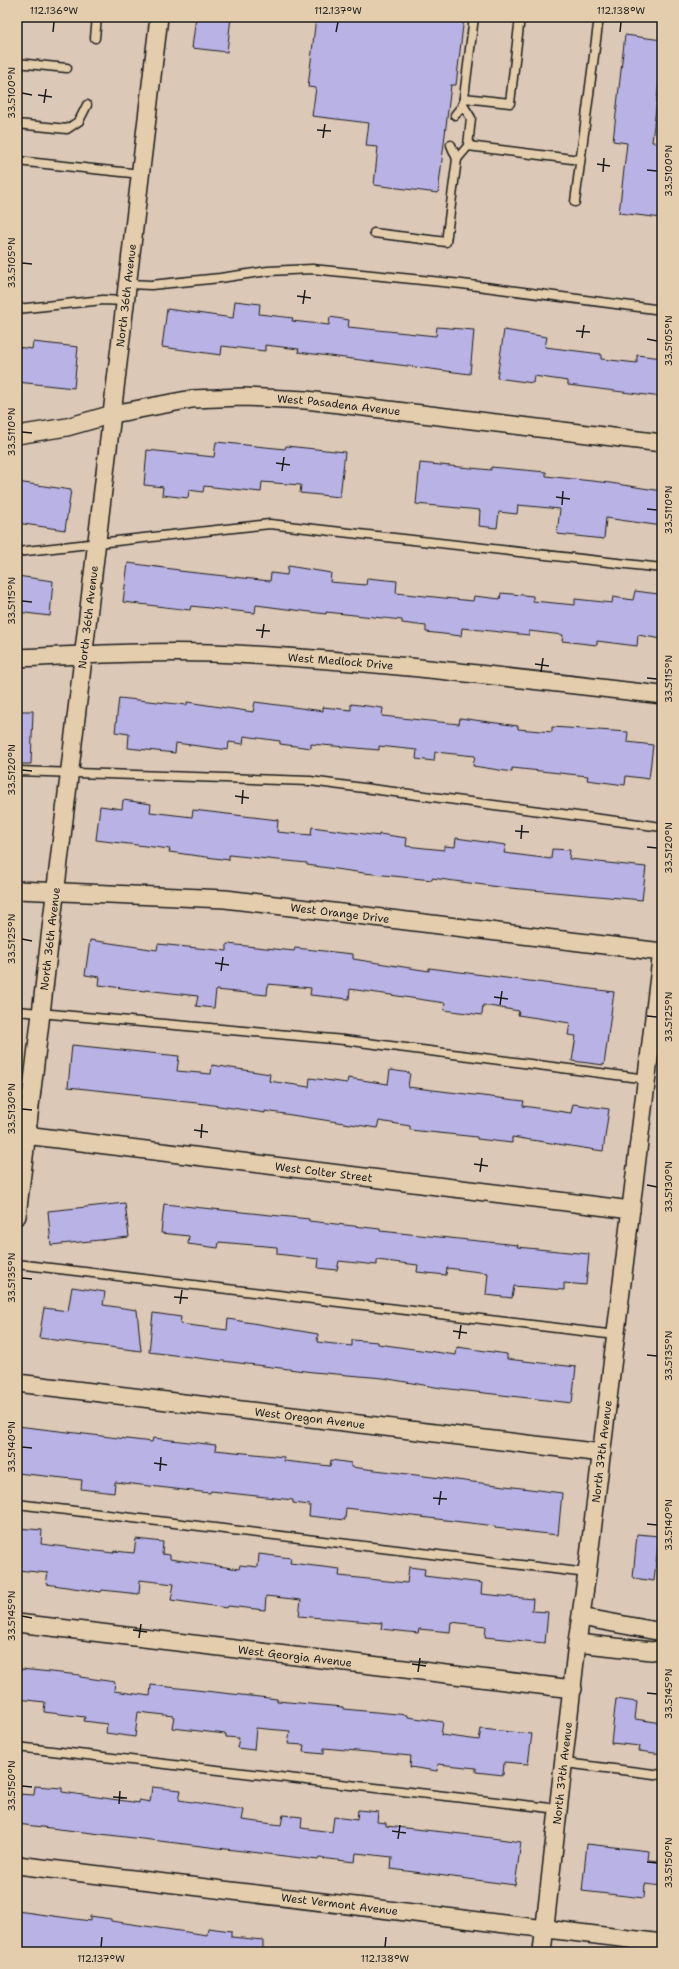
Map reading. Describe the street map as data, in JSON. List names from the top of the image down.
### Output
{
  "streets": {
    "street": [
      "North 36th Avenue",
      "West Pasadena Avenue",
      "West Medlock Drive",
      "West Orange Drive",
      "West Colter Street",
      "West Oregon Avenue",
      "North 37th Avenue",
      "West Georgia Avenue",
      "West Vermont Avenue"
    ]
  },
  "crossings": [
    ["North 36th Avenue", "West Pasadena Avenue"],
    ["North 36th Avenue", "West Medlock Drive"],
    ["North 36th Avenue", "West Orange Drive"],
    ["North 36th Avenue", "West Colter Street"],
    ["West Orange Drive", "North 37th Avenue"],
    ["West Colter Street", "North 37th Avenue"],
    ["West Oregon Avenue", "North 37th Avenue"],
    ["North 37th Avenue", "West Georgia Avenue"],
    ["North 37th Avenue", "West Vermont Avenue"]
  ],
  "coordinates": [
    "112.136°W",
    "112.137°W",
    "112.138°W",
    "33.5100°N",
    "33.5105°N",
    "33.5110°N",
    "33.5115°N",
    "33.5120°N",
    "33.5125°N",
    "33.5130°N",
    "33.5135°N",
    "33.5140°N",
    "33.5145°N",
    "33.5150°N"
  ]
}
